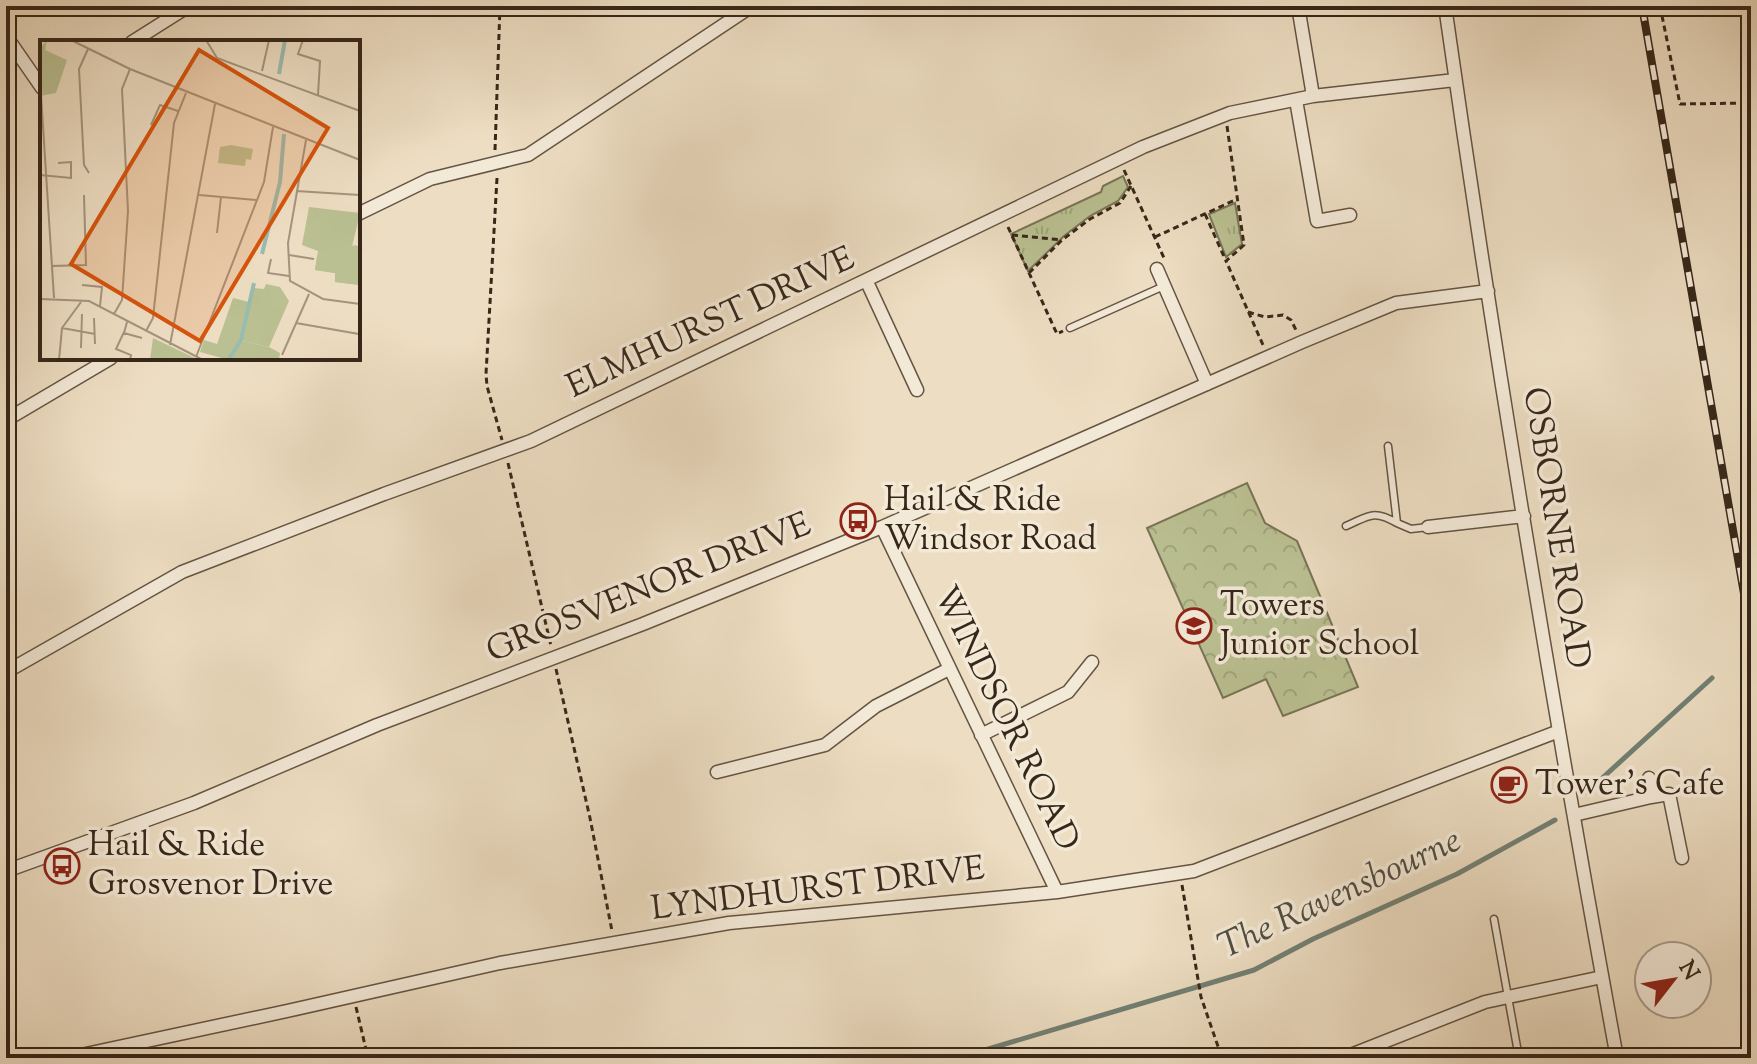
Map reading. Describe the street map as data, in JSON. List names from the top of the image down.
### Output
{
  "streets": {
    "street": [
      "ELMHURST DRIVE",
      "OSBORNE ROAD",
      "GROSVENOR DRIVE",
      "WINDSOR ROAD",
      "LYNDHURST DRIVE"
    ]
  },
  "crossings": [
    ["ELMHURST DRIVE", "OSBORNE ROAD"],
    ["OSBORNE ROAD", "GROSVENOR DRIVE"],
    ["OSBORNE ROAD", "LYNDHURST DRIVE"],
    ["GROSVENOR DRIVE", "WINDSOR ROAD"],
    ["WINDSOR ROAD", "LYNDHURST DRIVE"]
  ],
  "water": ["The Ravensbourne"],
  "places": {
    "bus stop": ["Hail & Ride Windsor Road", "Hail & Ride Grosvenor Drive"],
    "school or university": ["Towers Junior School"],
    "cafe": ["Tower's Cafe"]
  },
  "north": "top right"
}
